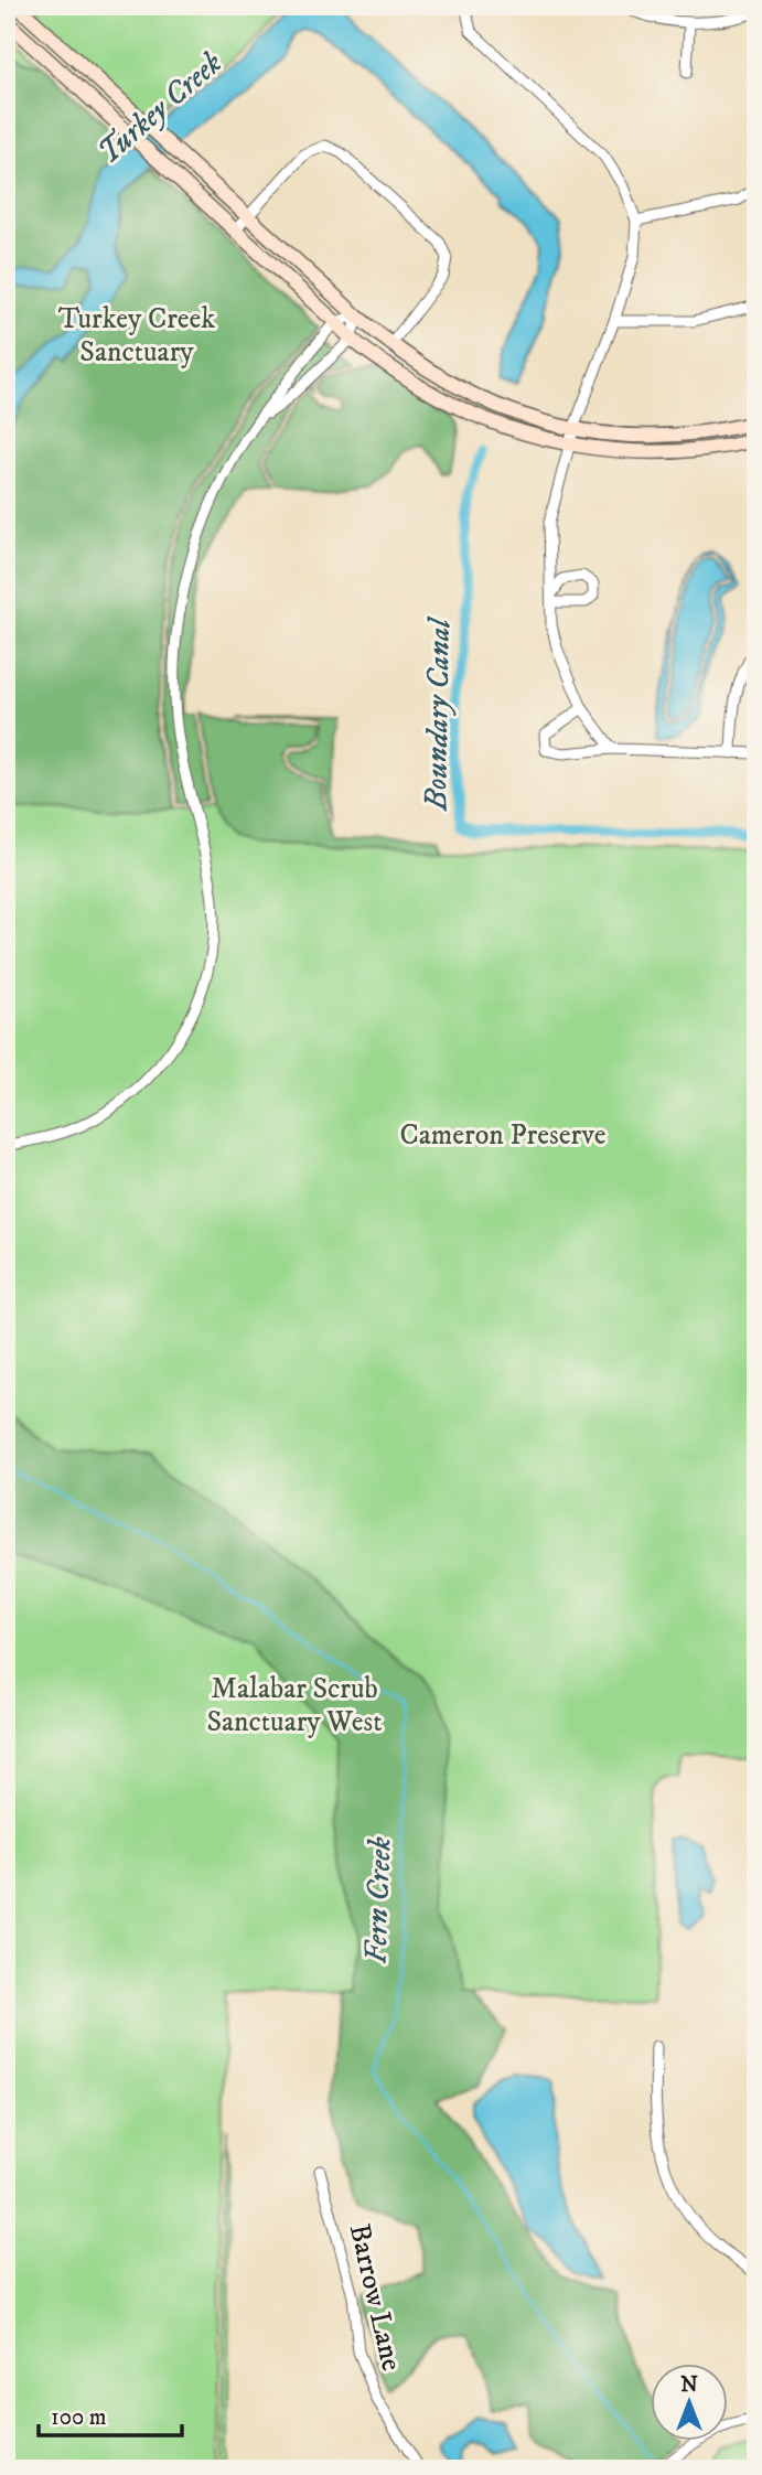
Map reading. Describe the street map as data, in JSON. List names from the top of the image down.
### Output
{
  "streets": {
    "street": ["Barrow Lane"]
  },
  "water": ["Turkey Creek", "Boundary Canal", "Fern Creek"],
  "parks": ["Turkey Creek Sanctuary", "Cameron Preserve", "Malabar Scrub Sanctuary West"],
  "scale_bar": "100 m",
  "north": "top"
}
